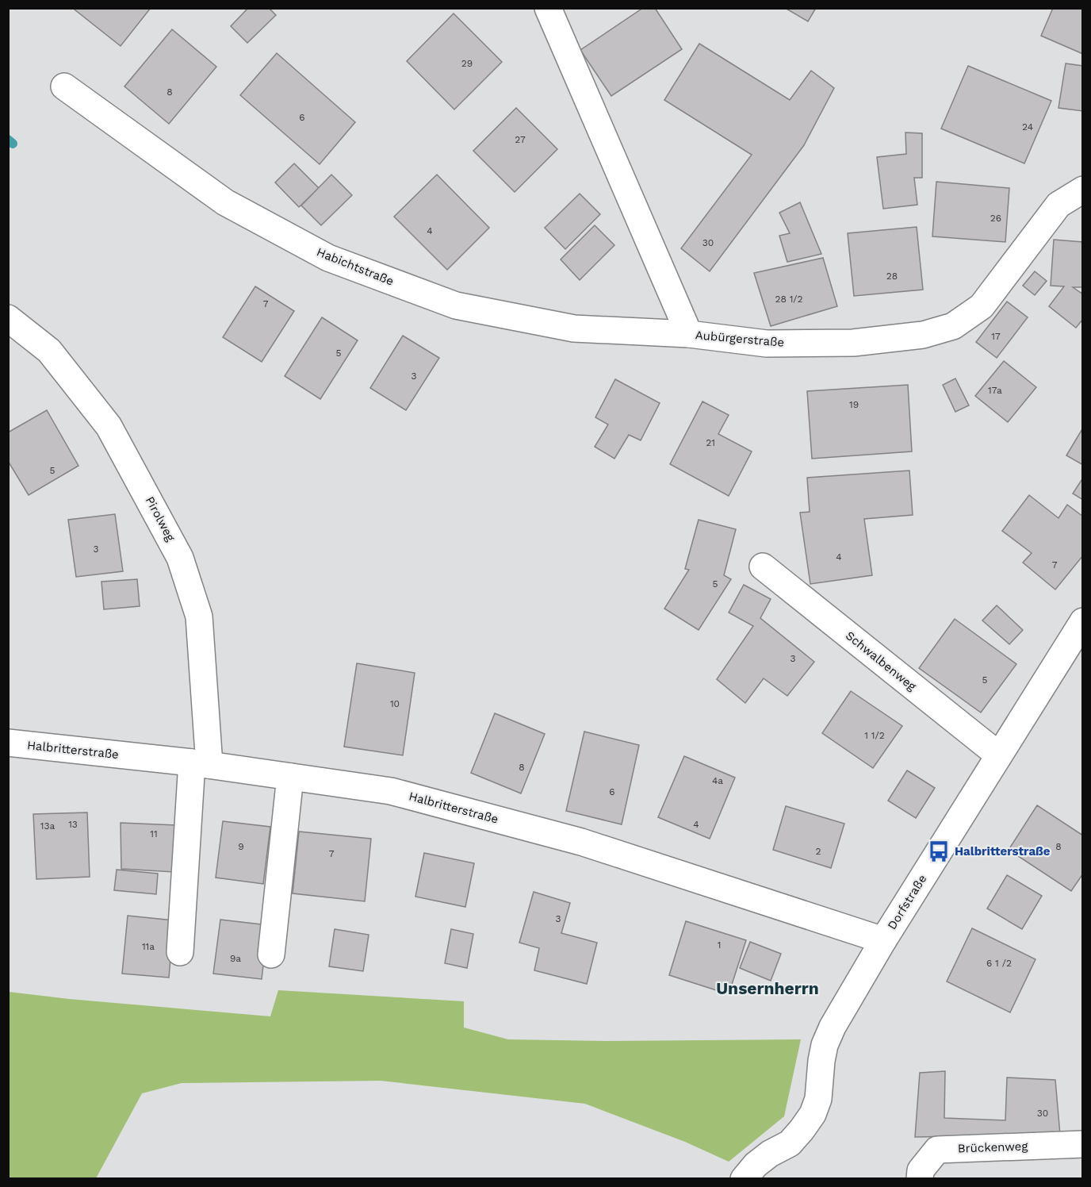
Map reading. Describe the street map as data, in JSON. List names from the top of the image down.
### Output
{
  "streets": {
    "street": [
      "Habichtstraße",
      "Aubürgerstraße",
      "Pirolweg",
      "Schwalbenweg",
      "Halbritterstraße",
      "Dorfstraße",
      "Brückenweg"
    ]
  },
  "crossings": [
    ["Habichtstraße", "Aubürgerstraße"],
    ["Pirolweg", "Halbritterstraße"],
    ["Schwalbenweg", "Dorfstraße"],
    ["Halbritterstraße", "Dorfstraße"]
  ],
  "districts": ["Unsernherrn"],
  "places": {
    "bus stop": ["Halbritterstraße"]
  },
  "house_numbers": [
    "29",
    "8",
    "6",
    "24",
    "27",
    "26",
    "4",
    "30",
    "28",
    "28 1/2",
    "7",
    "17",
    "5",
    "3",
    "17a",
    "19",
    "21",
    "5",
    "3",
    "4",
    "7",
    "5",
    "3",
    "5",
    "10",
    "1 1/2",
    "8",
    "4a",
    "6",
    "13",
    "4",
    "13a",
    "11",
    "9",
    "8",
    "2",
    "7",
    "3",
    "1",
    "11a",
    "9a",
    "6 1 /2",
    "30"
  ]
}
